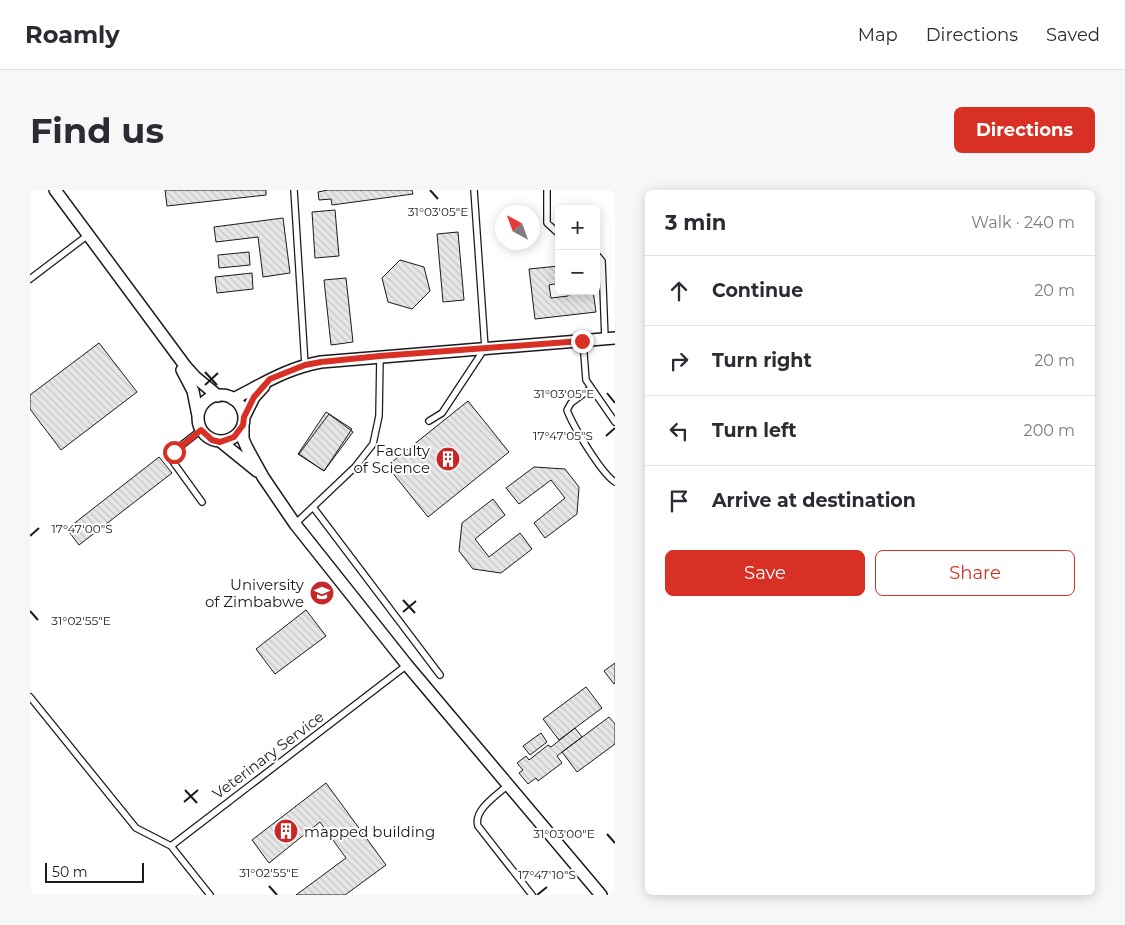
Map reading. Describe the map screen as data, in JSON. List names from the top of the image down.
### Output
{
  "streets": {
    "lane": ["Veterinary Service"]
  },
  "places": {
    "building": ["Faculty of Science", "mapped building"],
    "school or university": ["University of Zimbabwe"]
  },
  "scale_bar": "50 m",
  "north": "top left",
  "page": {
    "header": "Roamly",
    "nav": ["Map", "Directions", "Saved"],
    "buttons": [
      "Directions",
      ["Save", "Share"]
    ],
    "title": "Find us",
    "heading": ["3 min", "Walk · 240 m"],
    "map_buttons": ["+", "−"],
    "list": [
      ["Continue", "20 m"],
      ["Turn right", "20 m"],
      ["Turn left", "200 m"],
      "Arrive at destination"
    ],
    "scale": "50 m"
  },
  "coordinates": [
    "31°03'05\"E",
    "17°47'05\"S",
    "17°47'00\"S",
    "31°02'55\"E",
    "31°03'00\"E",
    "17°47'10\"S"
  ]
}
